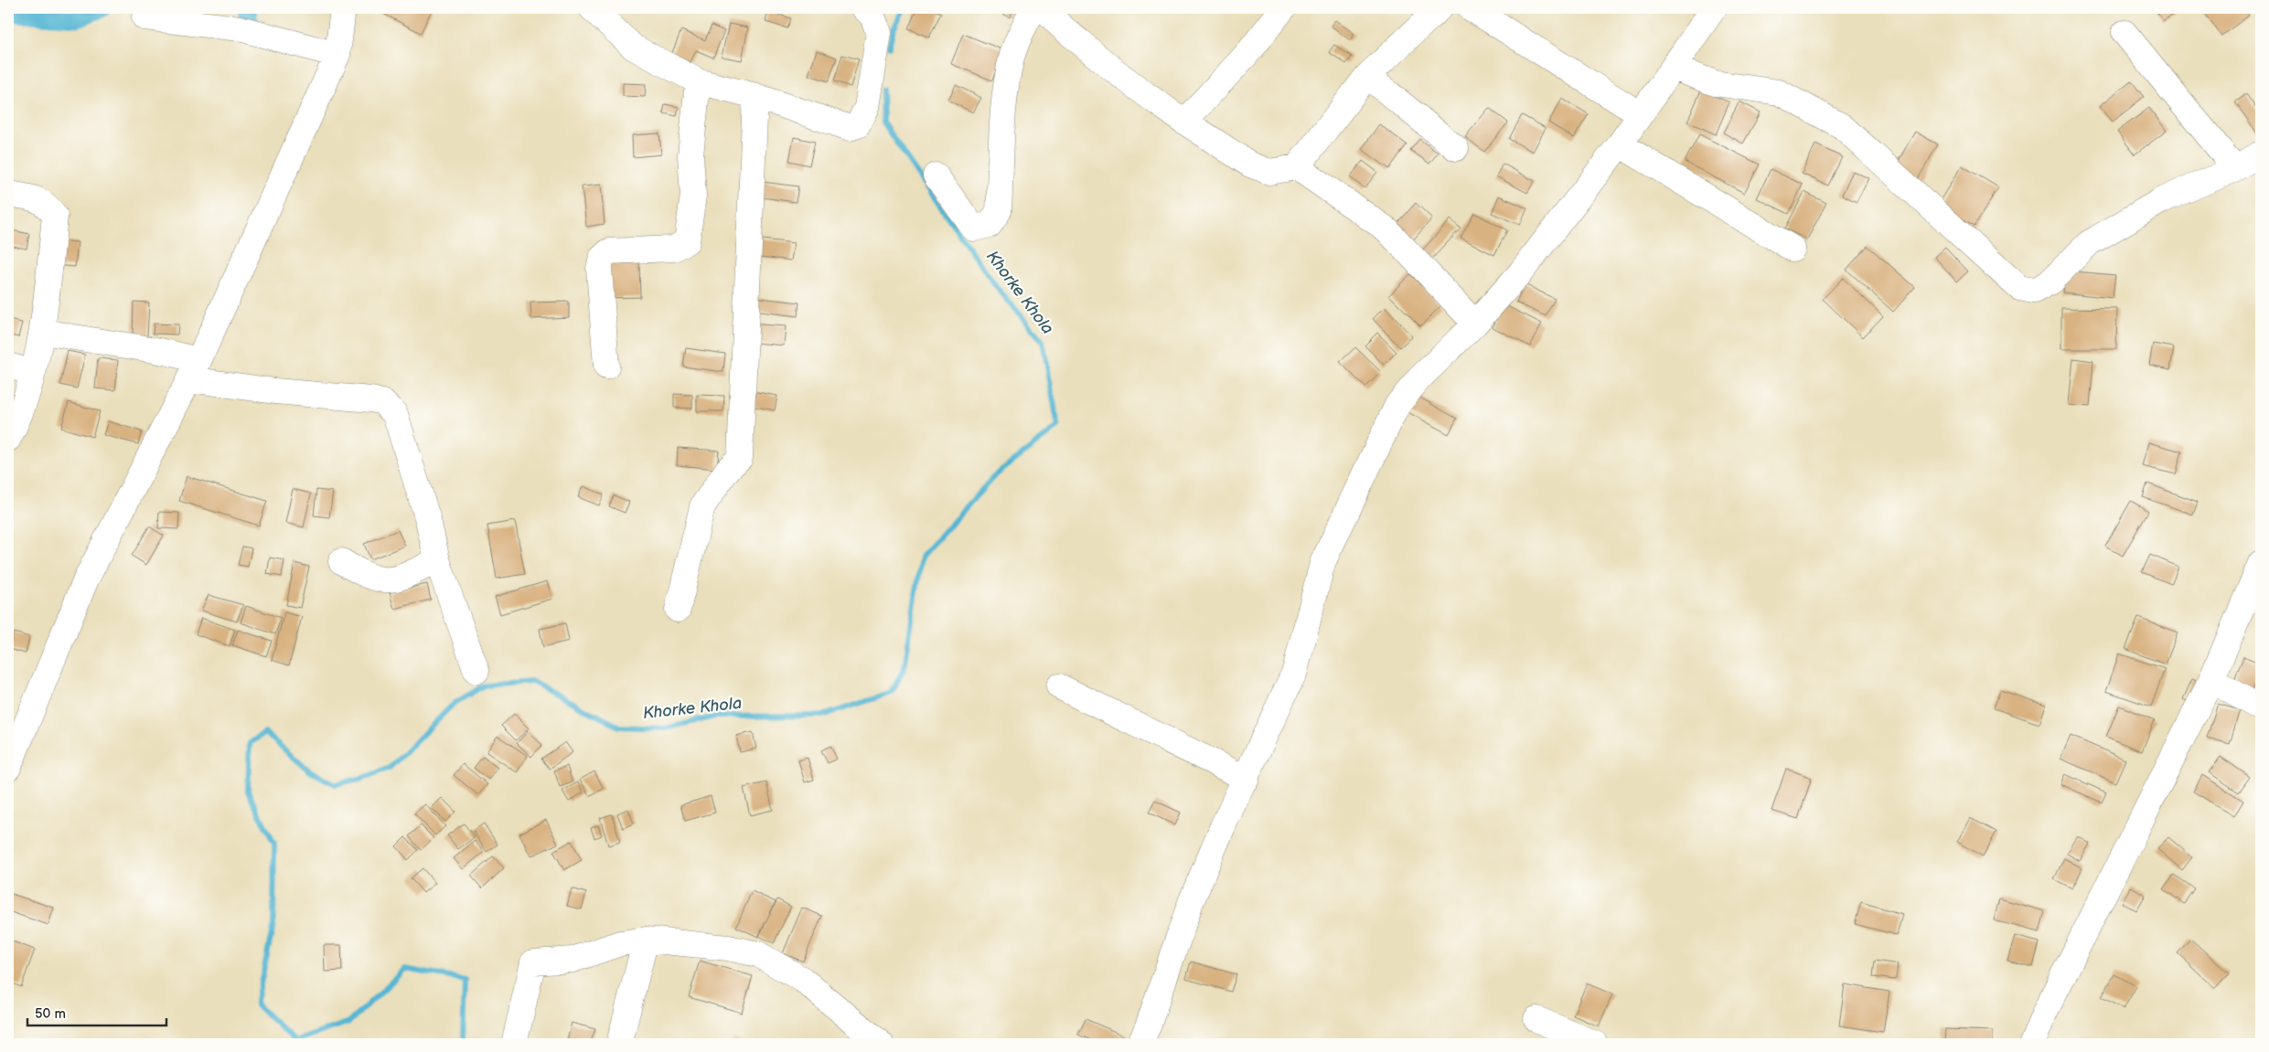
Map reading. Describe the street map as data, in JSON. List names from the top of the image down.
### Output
{
  "water": ["Khorke Khola"],
  "scale_bar": "50 m"
}
